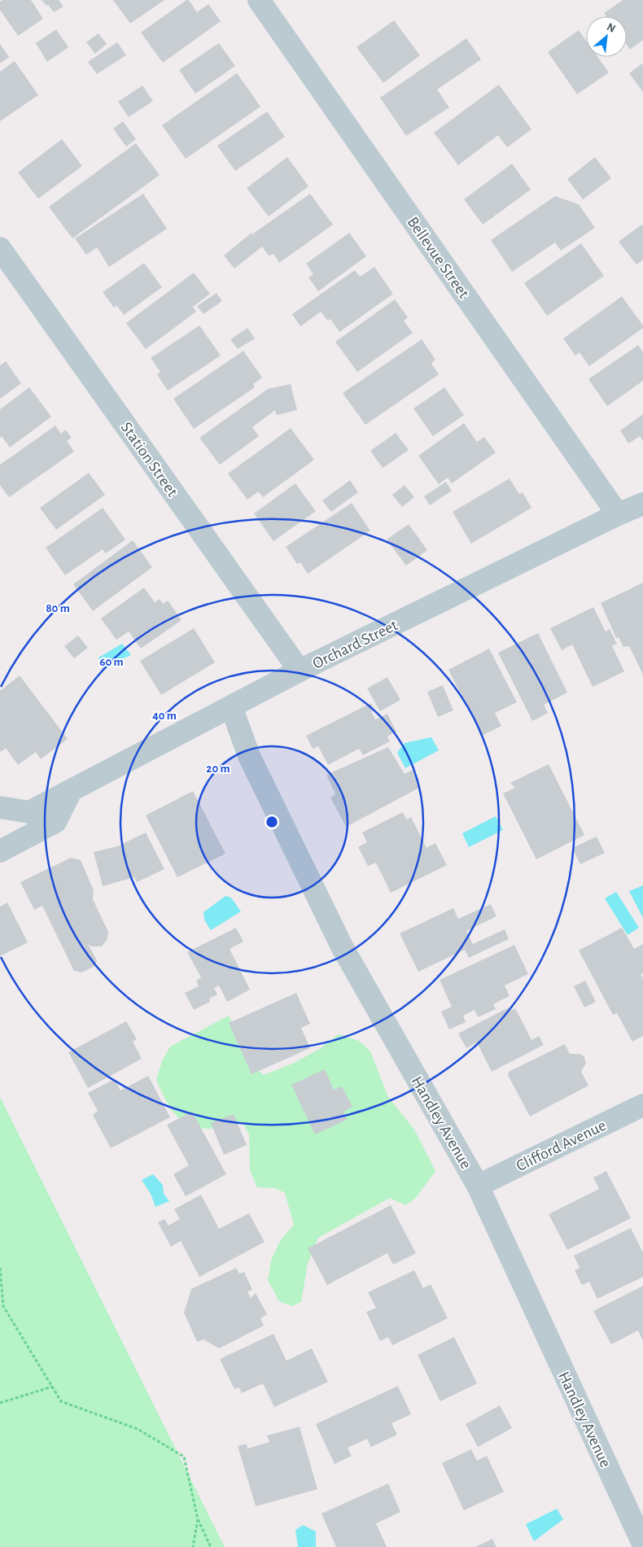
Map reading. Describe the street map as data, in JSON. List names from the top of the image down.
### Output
{
  "streets": {
    "street": [
      "Bellevue Street",
      "Station Street",
      "Orchard Street",
      "Handley Avenue",
      "Clifford Avenue"
    ]
  },
  "crossings": [
    ["Bellevue Street", "Orchard Street"],
    ["Station Street", "Orchard Street"],
    ["Orchard Street", "Handley Avenue"],
    ["Handley Avenue", "Clifford Avenue"]
  ],
  "north": "top right",
  "rings": [
    "80 m",
    "60 m",
    "40 m",
    "20 m"
  ]
}
